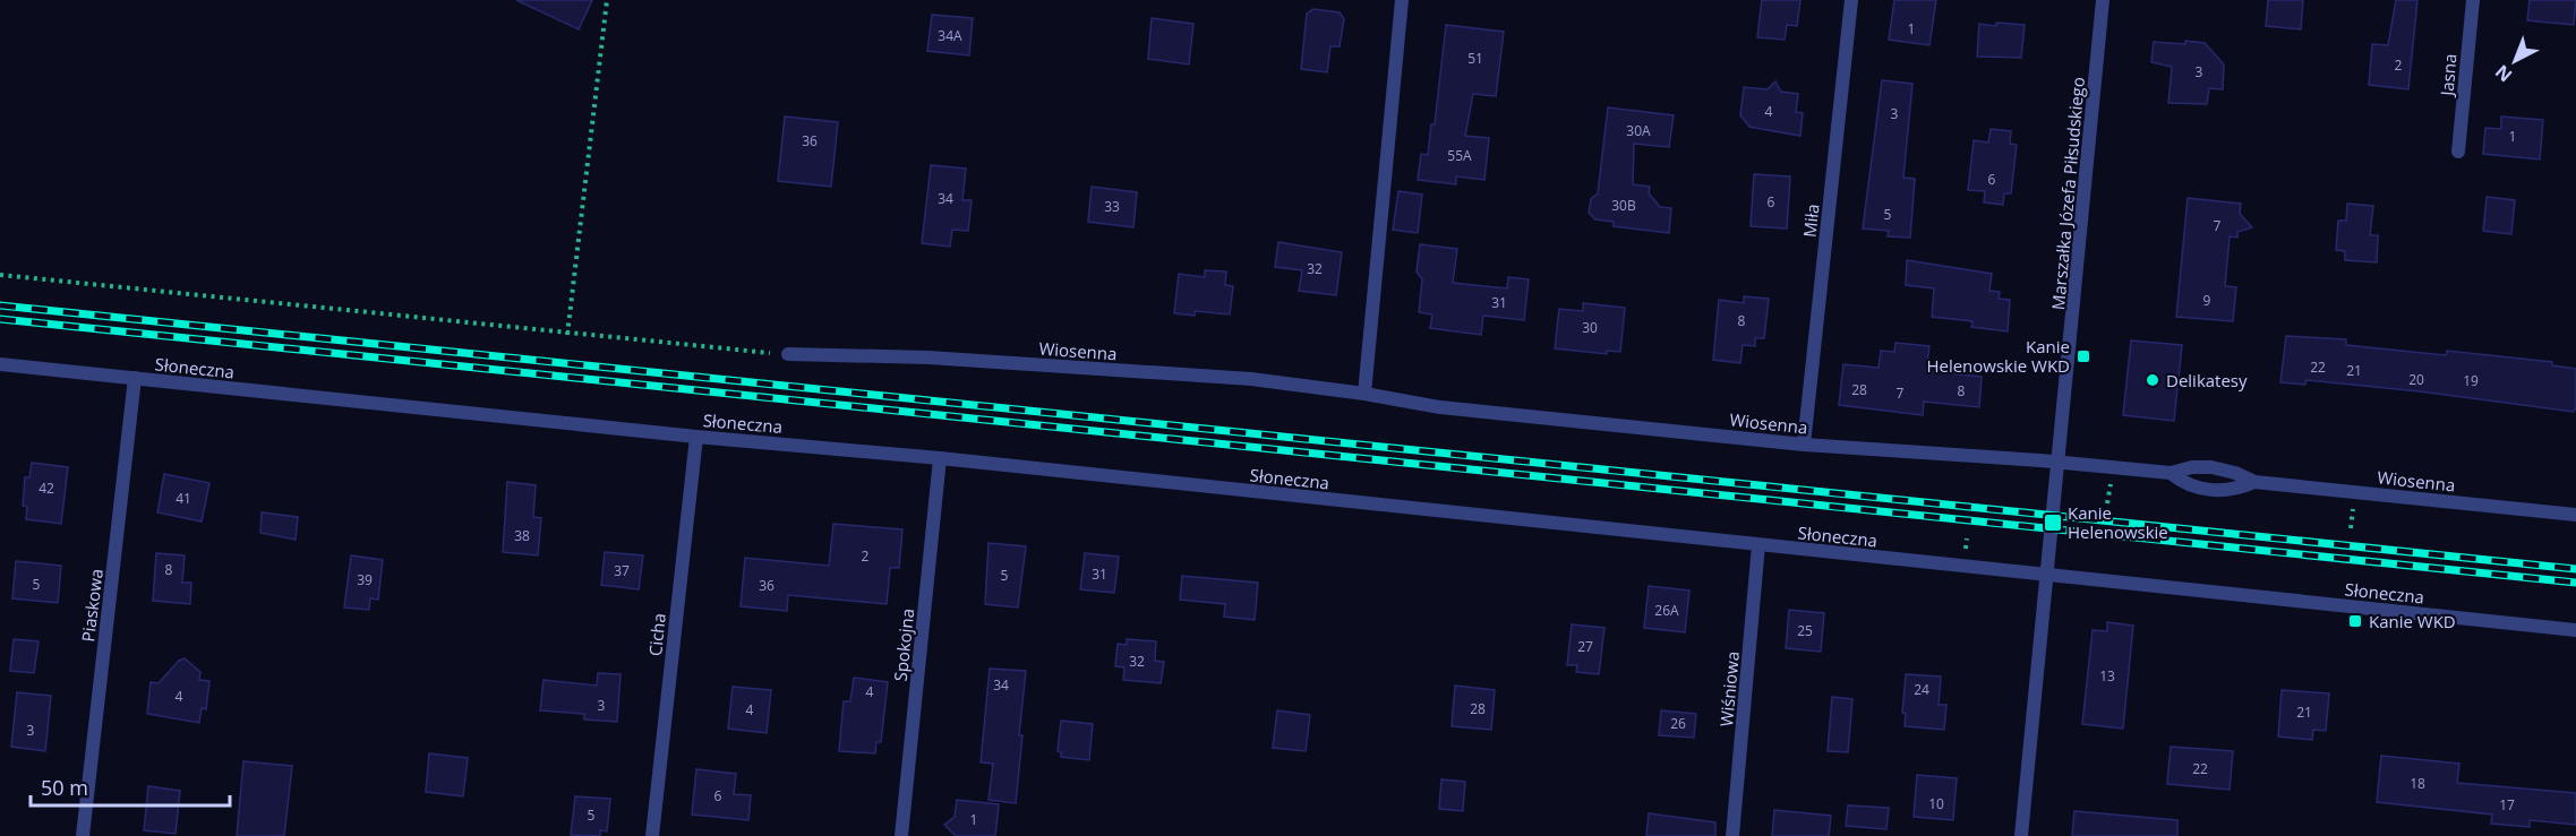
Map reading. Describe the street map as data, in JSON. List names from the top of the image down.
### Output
{
  "streets": {
    "street": [
      "Jasna",
      "Marszałka Józefa Piłsudskiego",
      "Miła",
      "Wiosenna",
      "Słoneczna",
      "Piaskowa",
      "Cicha",
      "Spokojna",
      "Wiśniowa"
    ]
  },
  "crossings": [
    ["Marszałka Józefa Piłsudskiego", "Wiosenna"],
    ["Marszałka Józefa Piłsudskiego", "Słoneczna"],
    ["Miła", "Wiosenna"],
    ["Słoneczna", "Piaskowa"],
    ["Słoneczna", "Cicha"],
    ["Słoneczna", "Spokojna"],
    ["Słoneczna", "Wiśniowa"]
  ],
  "places": {
    "transit": ["Kanie Helenowskie WKD", "Kanie Helenowskie", "Kanie WKD"],
    "other": ["Delikatesy"]
  },
  "house_numbers": [
    "1",
    "34A",
    "51",
    "2",
    "3",
    "4",
    "3",
    "30A",
    "1",
    "36",
    "55A",
    "6",
    "34",
    "6",
    "30B",
    "33",
    "5",
    "7",
    "32",
    "9",
    "31",
    "8",
    "30",
    "22",
    "21",
    "20",
    "19",
    "28",
    "8",
    "7",
    "42",
    "41",
    "38",
    "2",
    "8",
    "37",
    "31",
    "5",
    "39",
    "5",
    "36",
    "26A",
    "25",
    "27",
    "32",
    "13",
    "34",
    "24",
    "4",
    "4",
    "3",
    "28",
    "4",
    "21",
    "26",
    "3",
    "22",
    "18",
    "6",
    "10",
    "17",
    "5",
    "1"
  ],
  "scale_bar": "50 m",
  "north": "bottom left"
}
